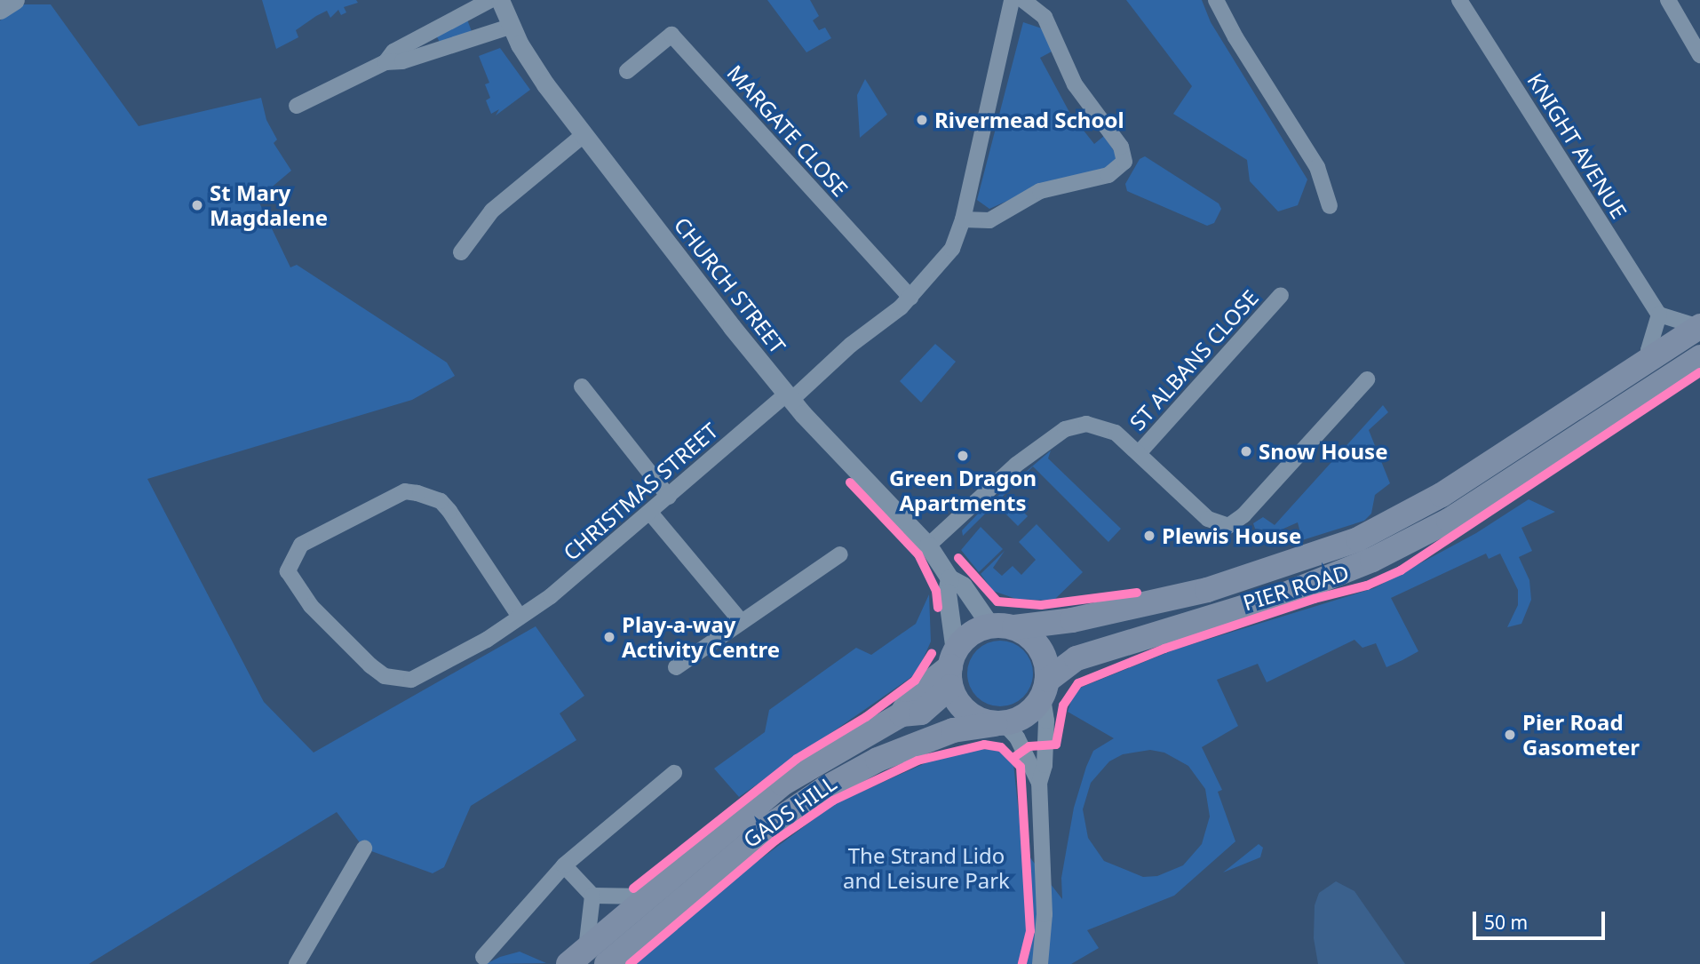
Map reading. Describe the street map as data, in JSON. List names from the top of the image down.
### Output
{
  "streets": {
    "main road": ["PIER ROAD", "GADS HILL"],
    "street": [
      "MARGATE CLOSE",
      "KNIGHT AVENUE",
      "CHURCH STREET",
      "ST ALBANS CLOSE",
      "CHRISTMAS STREET"
    ]
  },
  "crossings": [
    ["MARGATE CLOSE", "CHRISTMAS STREET"],
    ["CHURCH STREET", "ST ALBANS CLOSE"],
    ["CHURCH STREET", "CHRISTMAS STREET"],
    ["CHURCH STREET", "PIER ROAD"],
    ["CHURCH STREET", "GADS HILL"],
    ["PIER ROAD", "GADS HILL"]
  ],
  "parks": ["The Strand Lido and Leisure Park"],
  "places": [
    "Rivermead School",
    "St Mary Magdalene",
    "Snow House",
    "Green Dragon Apartments",
    "Plewis House",
    "Play-a-way Activity Centre",
    "Pier Road Gasometer"
  ],
  "scale_bar": "50 m"
}
